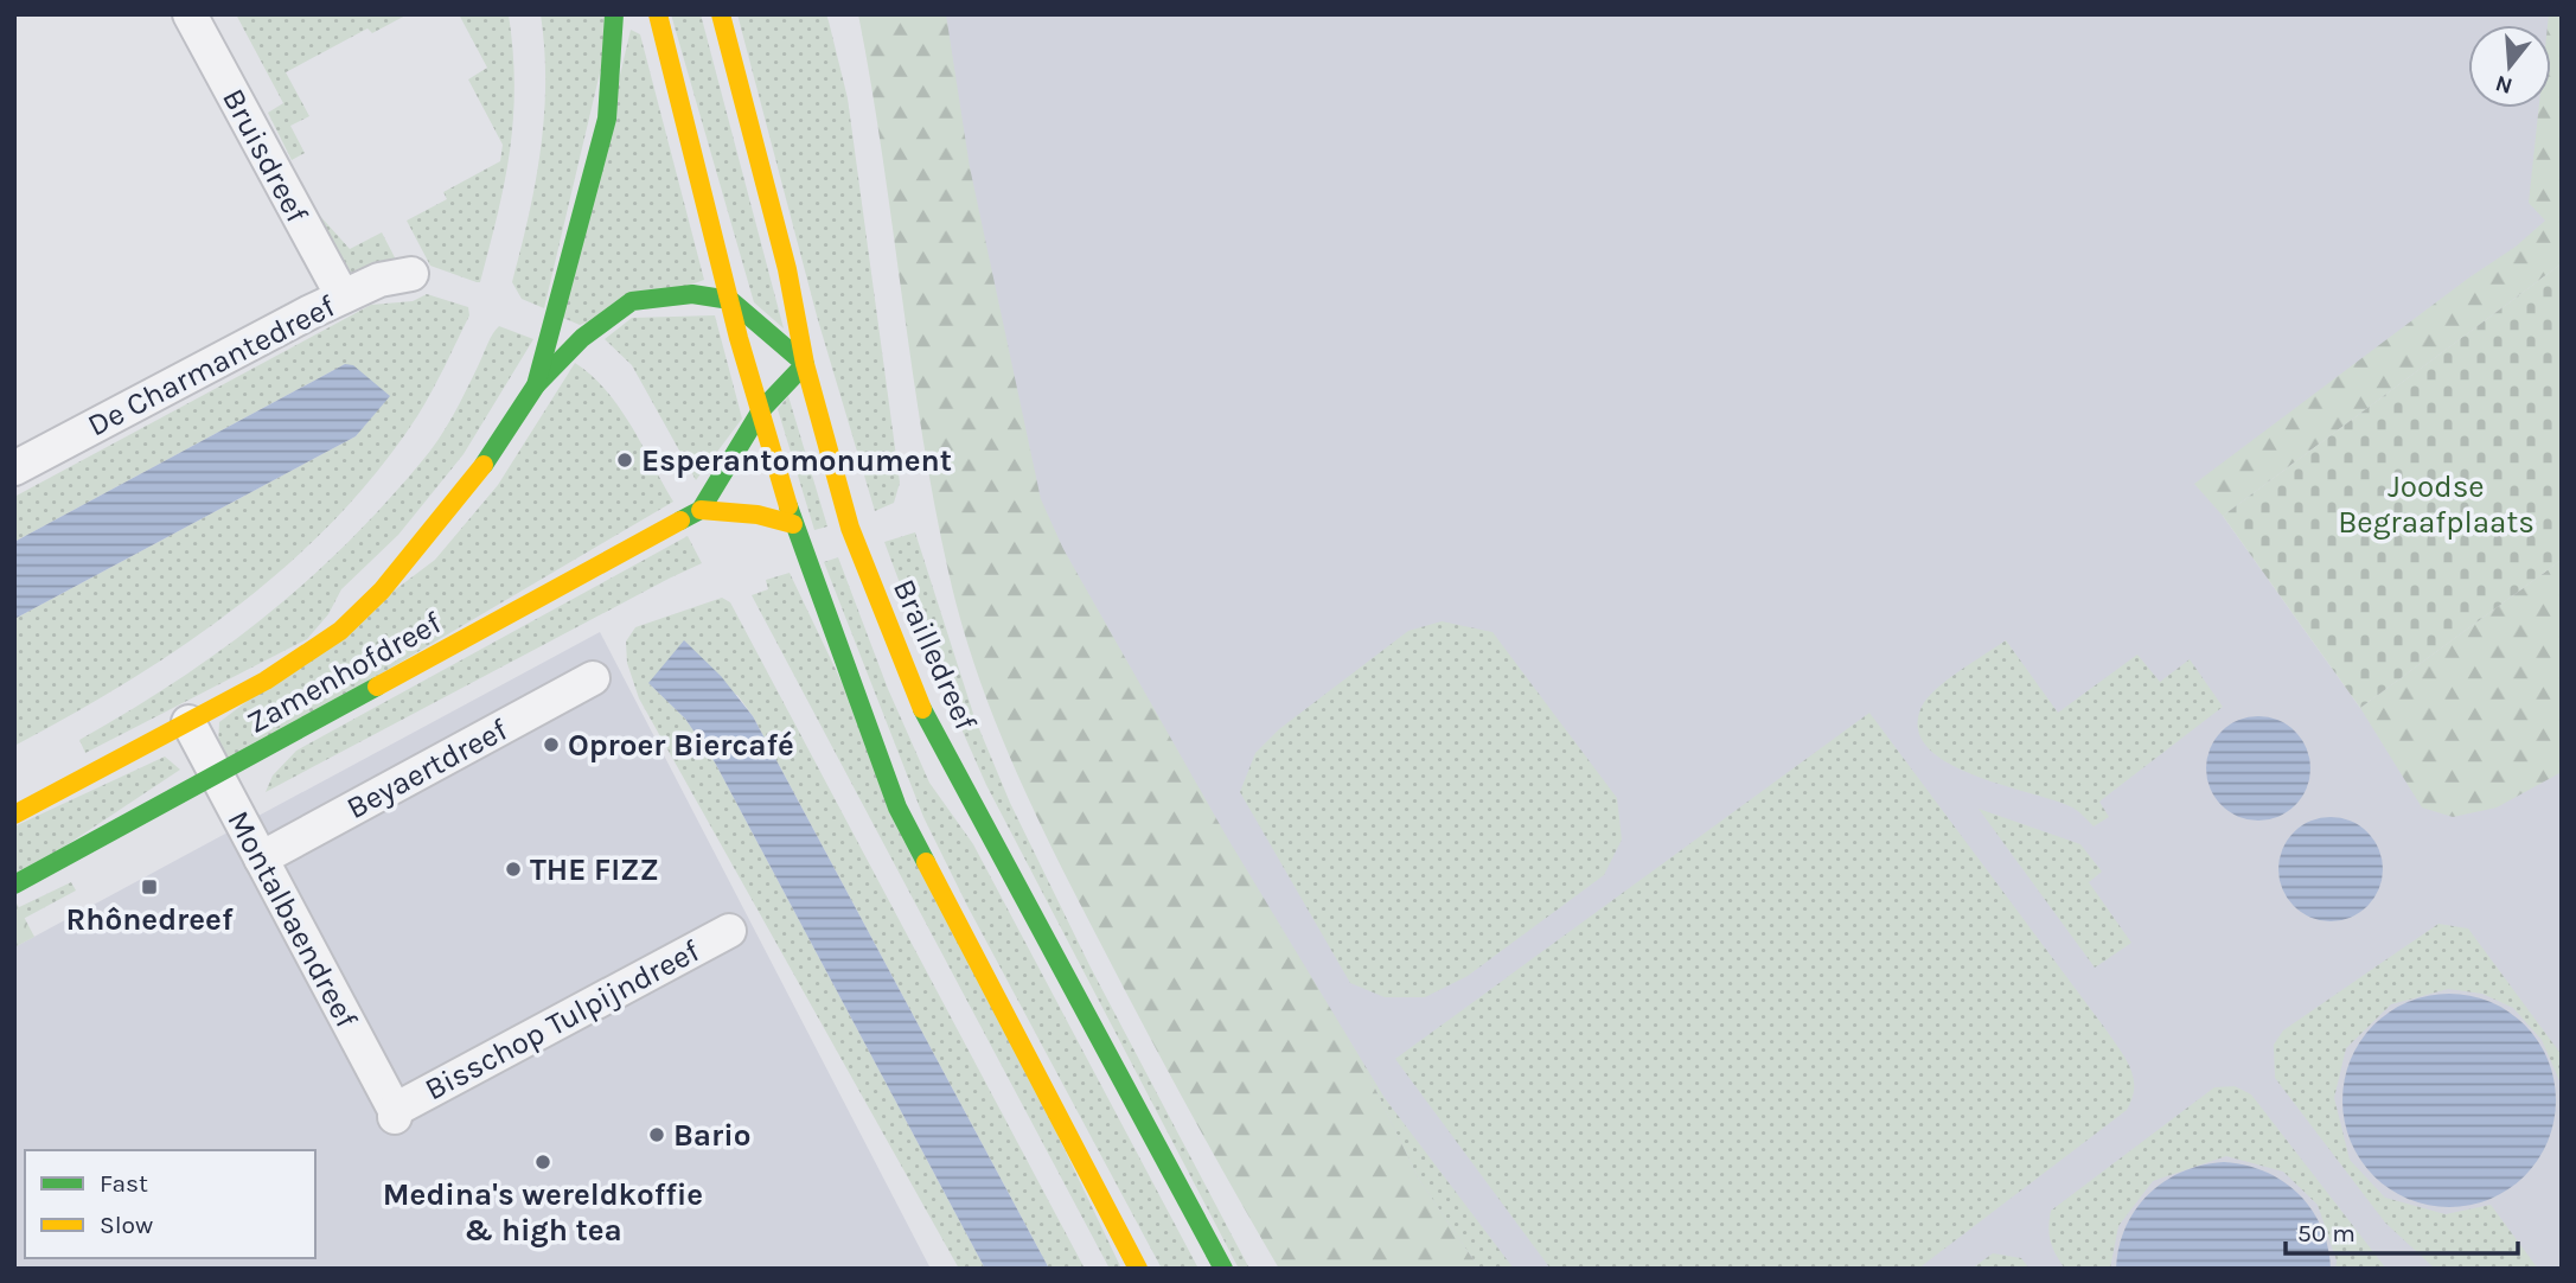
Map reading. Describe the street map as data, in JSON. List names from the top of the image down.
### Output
{
  "streets": {
    "main road": ["Brailledreef", "Zamenhofdreef"],
    "street": [
      "Bruisdreef",
      "De Charmantedreef",
      "Beyaertdreef",
      "Montalbaendreef",
      "Bisschop Tulpijndreef"
    ]
  },
  "crossings": [
    ["Bruisdreef", "De Charmantedreef"],
    ["Brailledreef", "Zamenhofdreef"],
    ["Zamenhofdreef", "Montalbaendreef"],
    ["Beyaertdreef", "Montalbaendreef"],
    ["Montalbaendreef", "Bisschop Tulpijndreef"]
  ],
  "parks": ["Joodse Begraafplaats"],
  "places": {
    "other": [
      "Esperantomonument",
      "Oproer Biercafé",
      "THE FIZZ",
      "Bario",
      "Medina's wereldkoffie & high tea"
    ],
    "transit": ["Rhônedreef"]
  },
  "legend": ["Fast", "Slow"],
  "scale_bar": "50 m",
  "north": "bottom"
}
